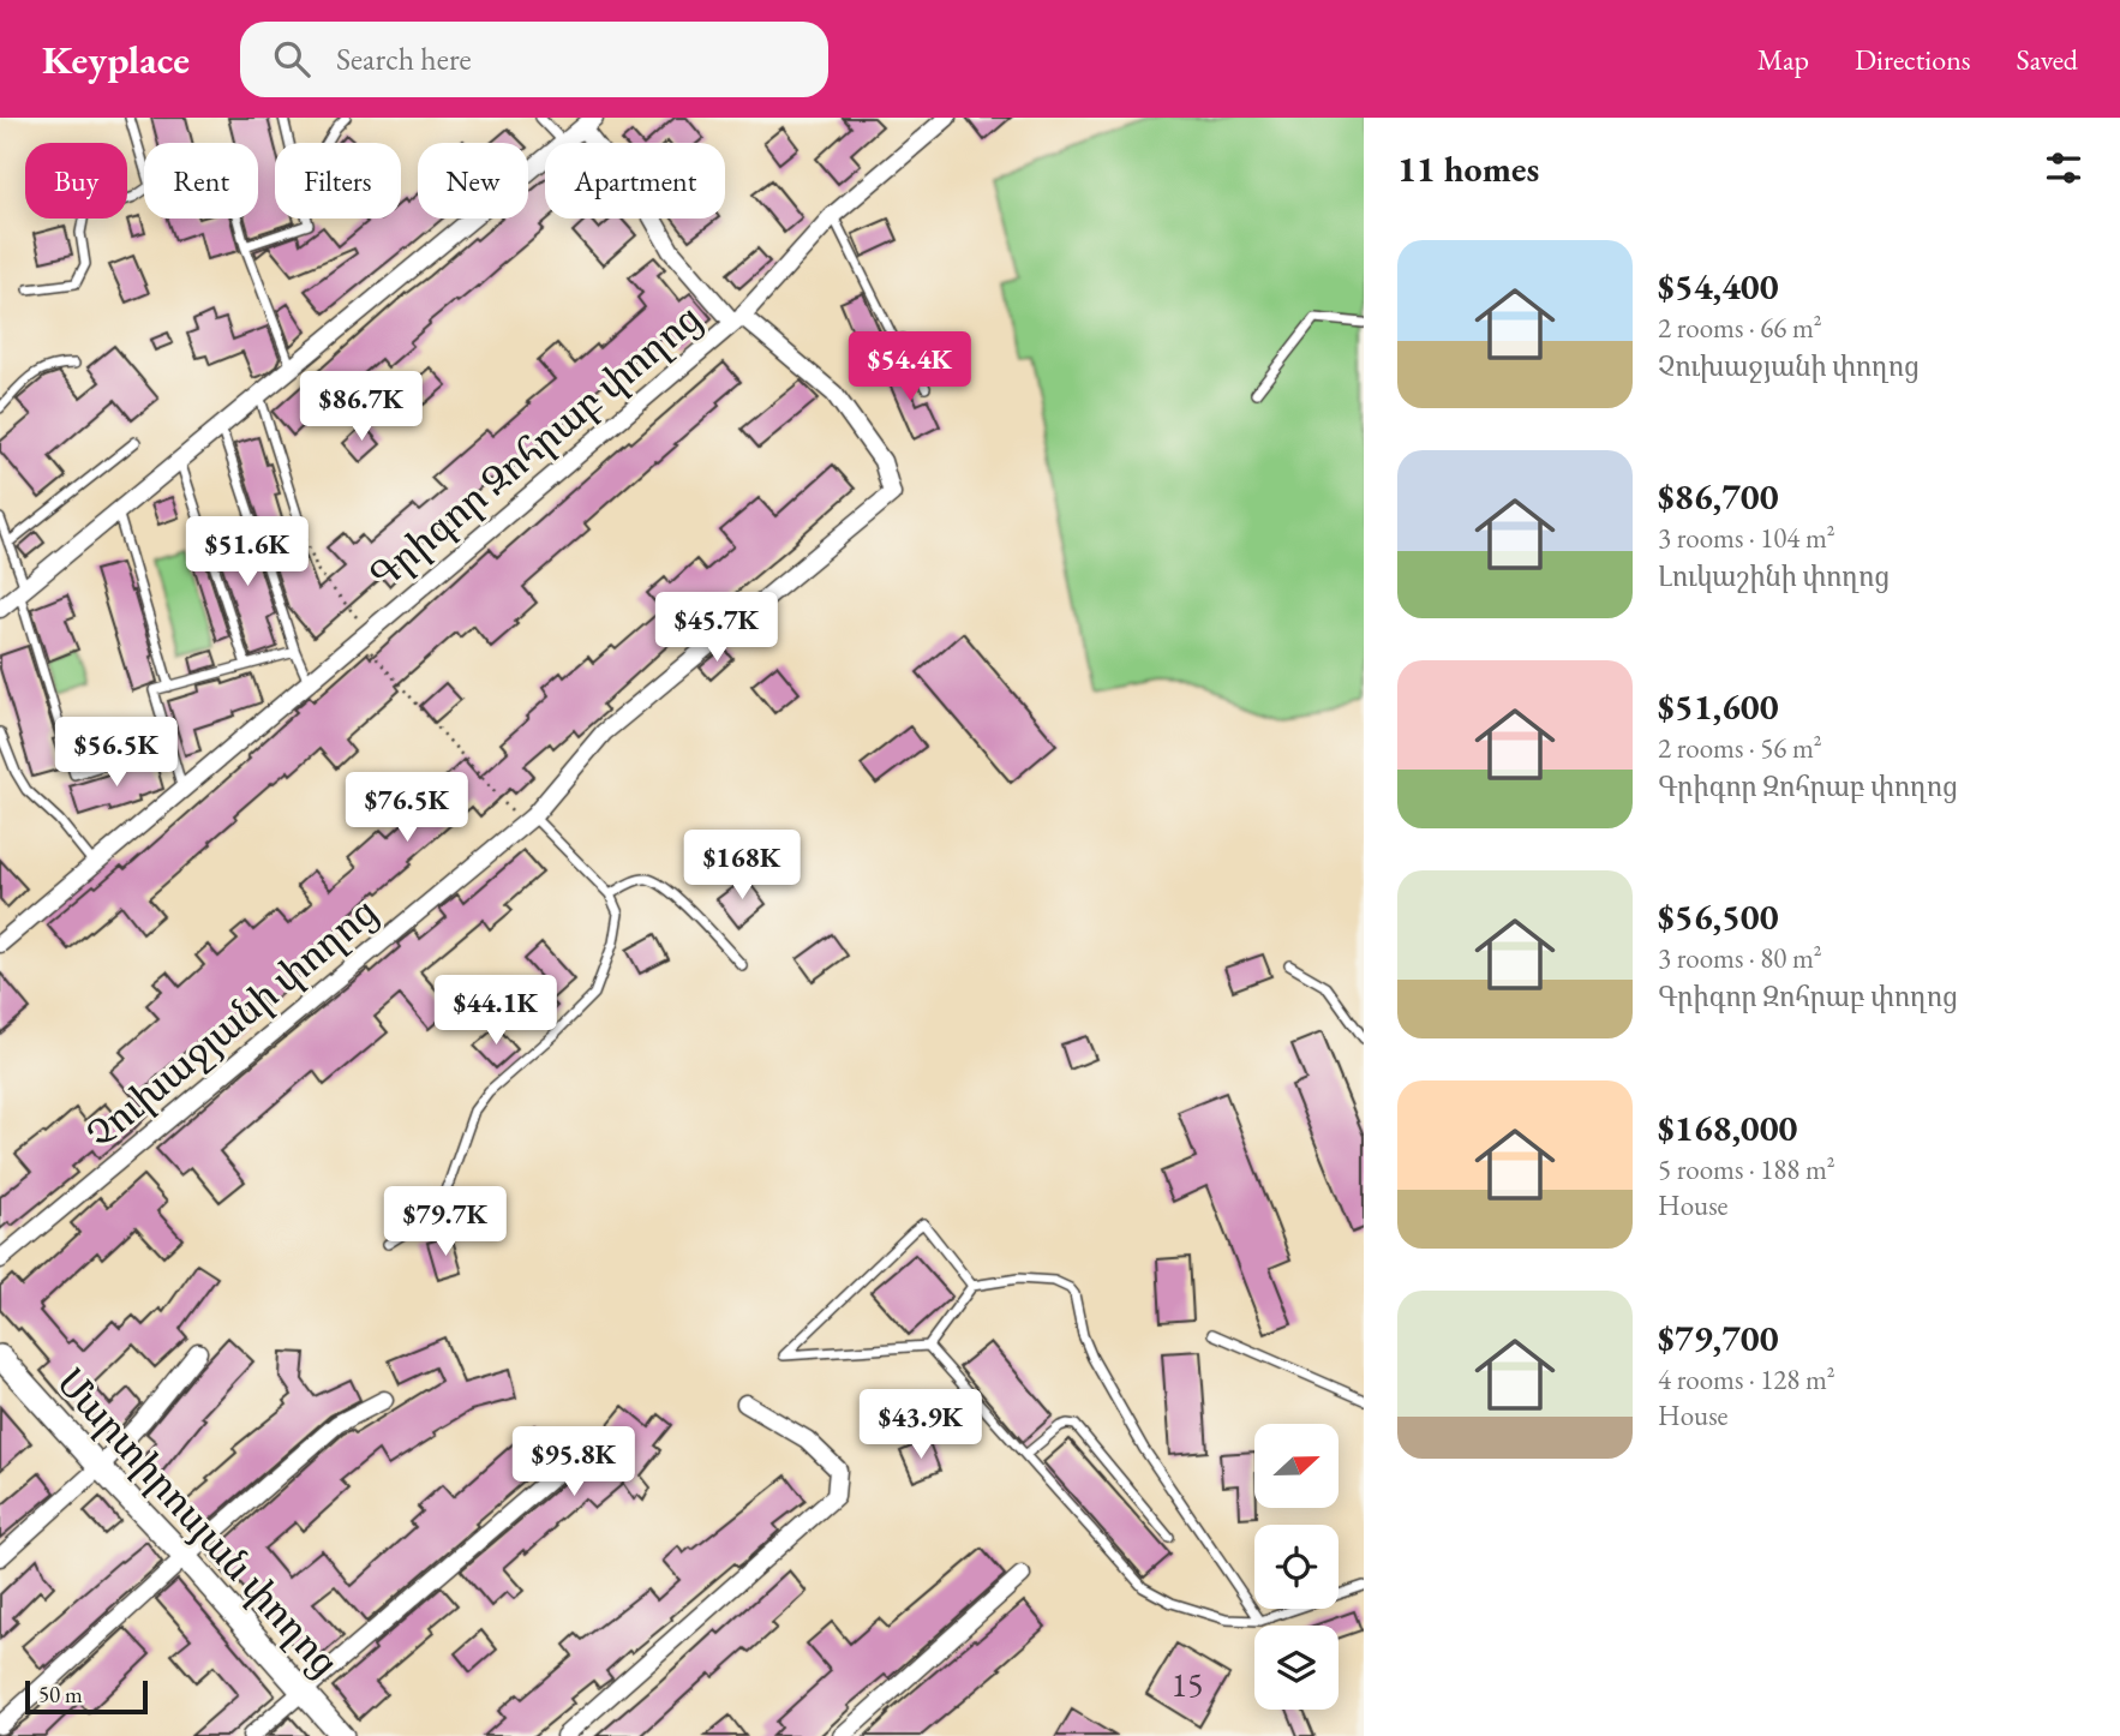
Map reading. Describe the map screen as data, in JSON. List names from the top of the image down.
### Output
{
  "streets": {
    "street": ["Գրիգոր Զոհրաբ փողոց", "Չուխաջյանի փողոց", "Մարտիրոսյան փողոց"]
  },
  "crossings": [
    ["Գրիգոր Զոհրաբ փողոց", "Չուխաջյանի փողոց"]
  ],
  "house_numbers": ["15"],
  "scale_bar": "50 m",
  "north": "right",
  "page": {
    "header": "Keyplace",
    "search": "Search here",
    "nav": ["Map", "Directions", "Saved"],
    "heading": "11 homes",
    "chip": [
      "Buy",
      "Rent",
      "Filters",
      "New",
      "Apartment"
    ],
    "list": [
      {
        "name": "$54,400",
        "note": "2 rooms · 66 m² · Չուխաջյանի փողոց"
      },
      {
        "name": "$86,700",
        "note": "3 rooms · 104 m² · Լուկաշինի փողոց"
      },
      {
        "name": "$51,600",
        "note": "2 rooms · 56 m² · Գրիգոր Զոհրաբ փողոց"
      },
      {
        "name": "$56,500",
        "note": "3 rooms · 80 m² · Գրիգոր Զոհրաբ փողոց"
      },
      {
        "name": "$168,000",
        "note": "5 rooms · 188 m² · House"
      },
      {
        "name": "$79,700",
        "note": "4 rooms · 128 m² · House"
      }
    ],
    "price": [
      "$54.4K",
      "$86.7K",
      "$51.6K",
      "$45.7K",
      "$56.5K",
      "$76.5K",
      "$168K",
      "$44.1K",
      "$79.7K",
      "$43.9K",
      "$95.8K"
    ],
    "scale": "50 m"
  }
}
